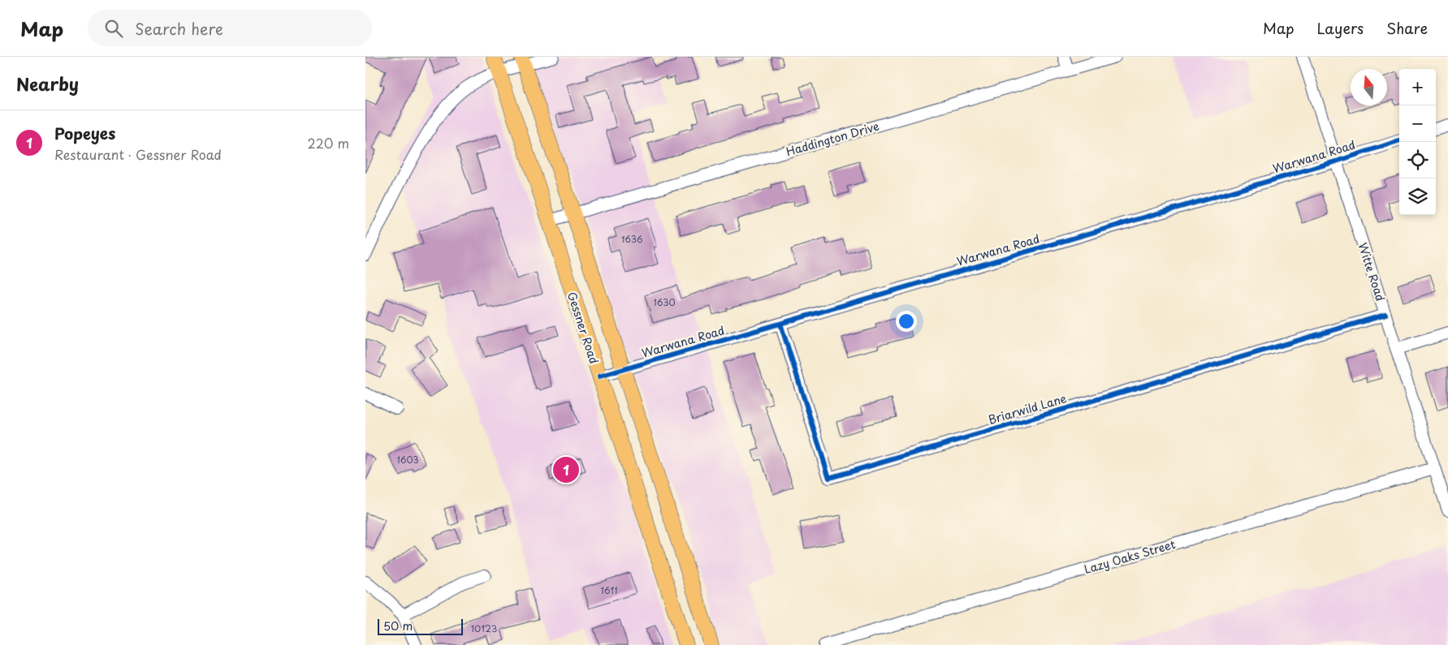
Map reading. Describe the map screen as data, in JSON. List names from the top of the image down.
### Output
{
  "streets": {
    "main road": ["Gessner Road"],
    "street": [
      "Haddington Drive",
      "Warwana Road",
      "Witte Road",
      "Briarwild Lane",
      "Lazy Oaks Street"
    ]
  },
  "crossings": [
    ["Haddington Drive", "Gessner Road"],
    ["Warwana Road", "Witte Road"],
    ["Warwana Road", "Gessner Road"],
    ["Warwana Road", "Briarwild Lane"],
    ["Witte Road", "Briarwild Lane"],
    ["Witte Road", "Lazy Oaks Street"]
  ],
  "house_numbers": [
    "1636",
    "1630",
    "1603",
    "1611",
    "10123"
  ],
  "scale_bar": "50 m",
  "north": "top",
  "page": {
    "header": "Map",
    "search": "Search here",
    "nav": ["Map", "Layers", "Share"],
    "heading": "Nearby",
    "map_buttons": ["+", "−"],
    "list": [
      {
        "mark": "1",
        "name": "Popeyes",
        "note": "Restaurant · Gessner Road",
        "value": "220 m"
      }
    ],
    "pins": "1",
    "scale": "50 m"
  }
}
